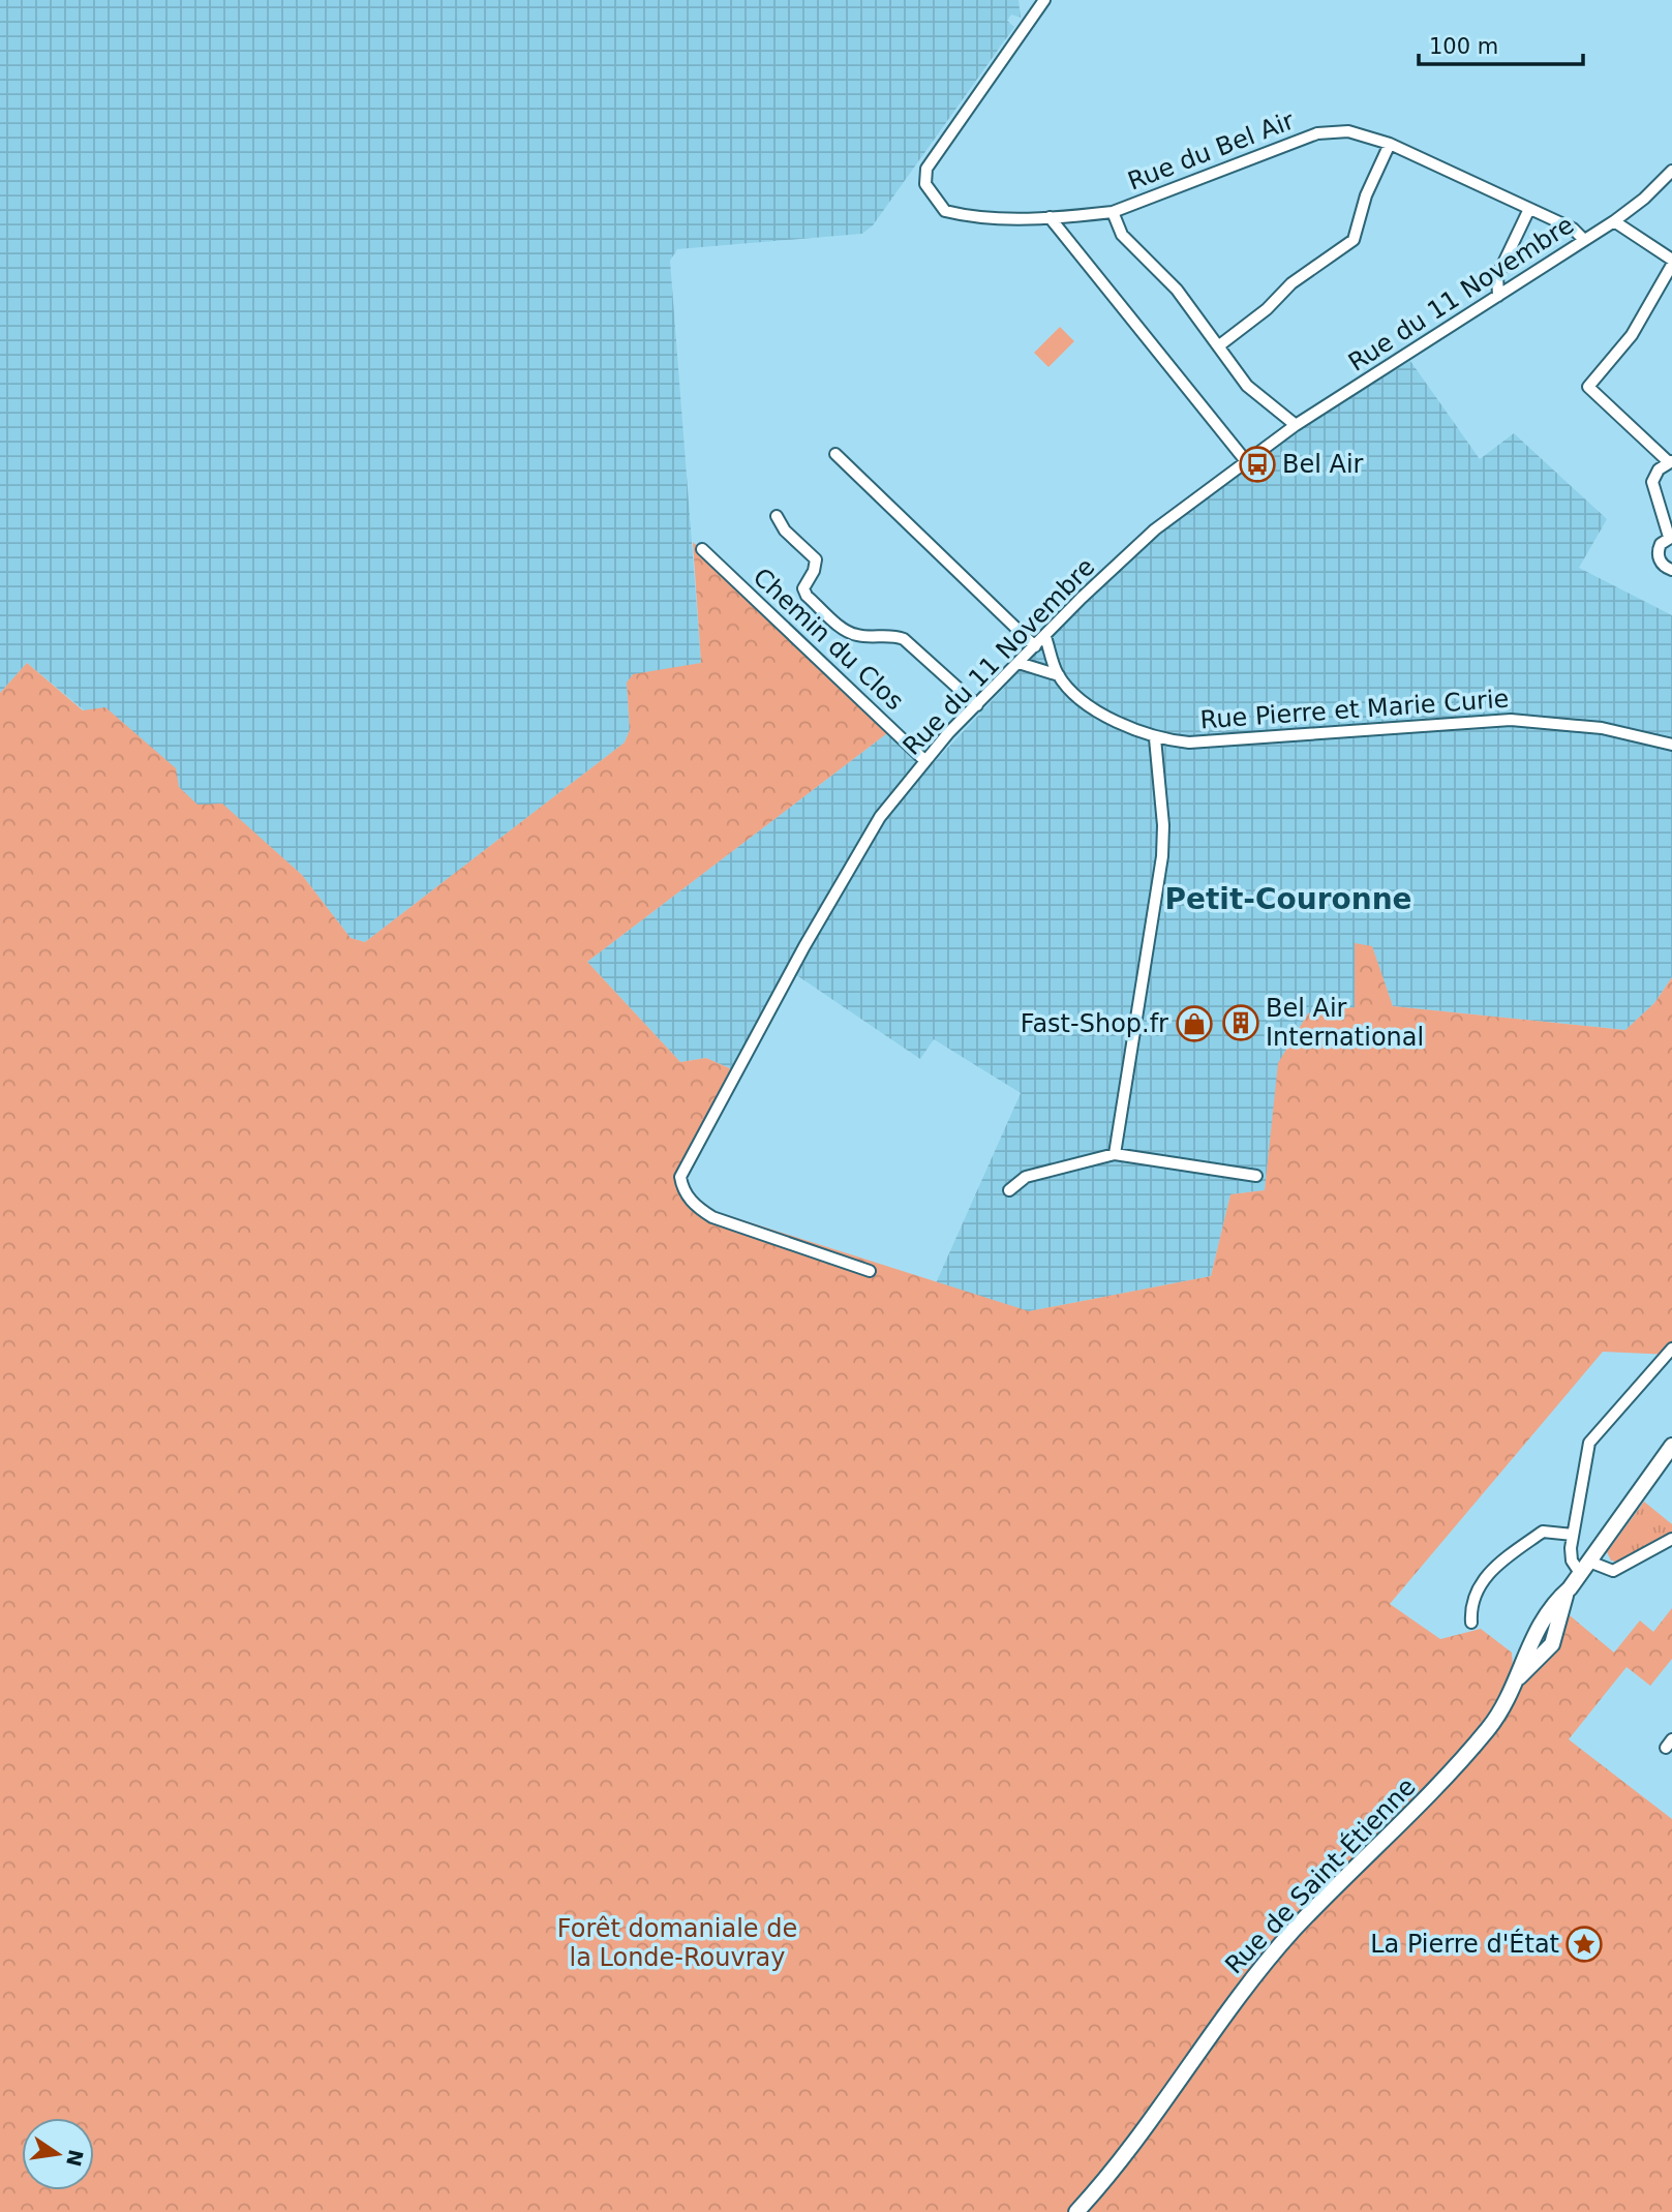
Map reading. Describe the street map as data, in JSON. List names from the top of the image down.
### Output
{
  "streets": {
    "street": [
      "Rue du Bel Air",
      "Rue du 11 Novembre",
      "Chemin du Clos",
      "Rue Pierre et Marie Curie",
      "Rue de Saint-Étienne"
    ]
  },
  "crossings": [
    ["Rue du Bel Air", "Rue du 11 Novembre"],
    ["Rue du 11 Novembre", "Chemin du Clos"],
    ["Rue du 11 Novembre", "Rue Pierre et Marie Curie"]
  ],
  "districts": ["Petit-Couronne"],
  "parks": ["Forêt domaniale de la Londe-Rouvray"],
  "places": {
    "bus stop": ["Bel Air"],
    "building": ["Bel Air International"],
    "shop": ["Fast-Shop.fr"],
    "place": ["La Pierre d'État"]
  },
  "scale_bar": "100 m",
  "north": "right"
}
